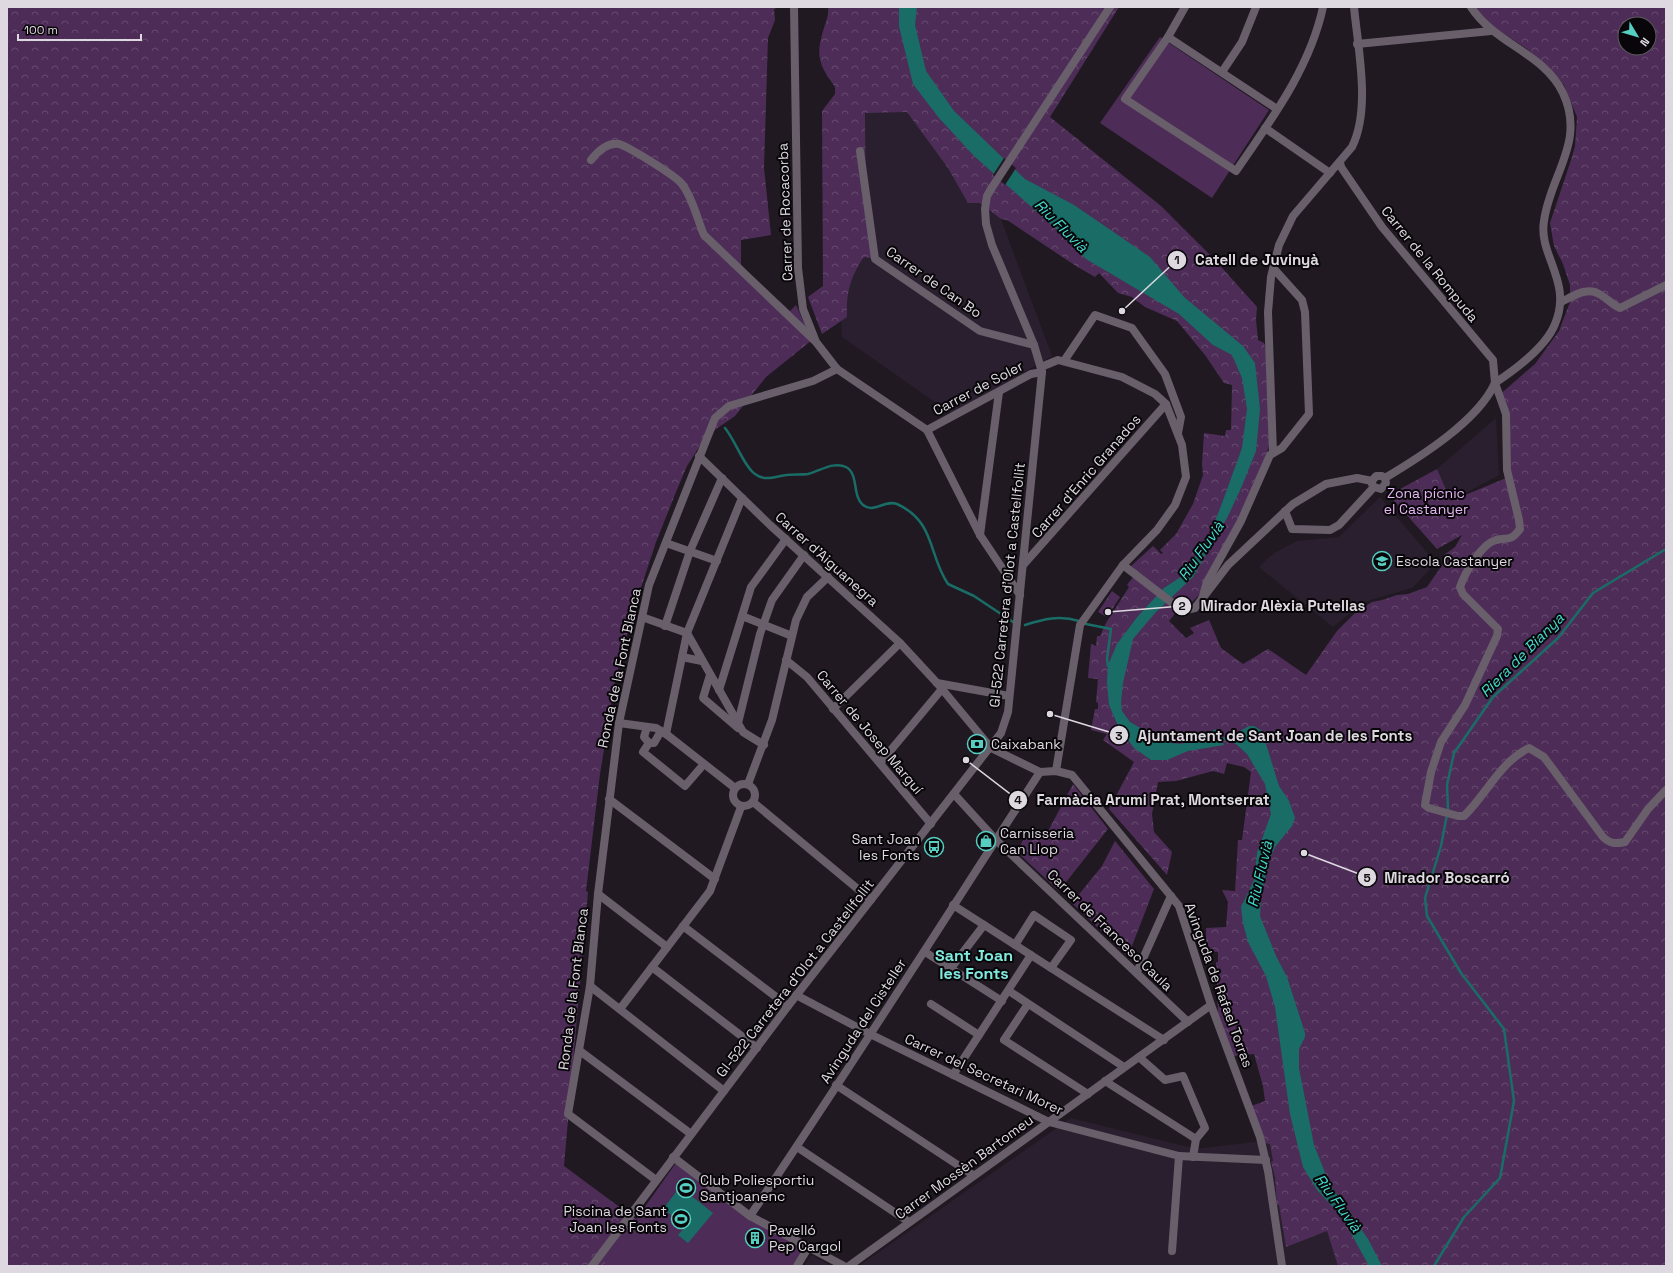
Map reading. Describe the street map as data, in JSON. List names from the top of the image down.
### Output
{
  "streets": {
    "street": [
      "Carrer de Rocacorba",
      "Carrer de la Rompuda",
      "Carrer de Can Bo",
      "Carrer de Soler",
      "Carrer d'Enric Granados",
      "Carrer d'Aiguanegra",
      "GI-522 Carretera d'Olot a Castellfollit",
      "Ronda de la Font Blanca",
      "Carrer de Josep Marguí",
      "Carrer de Francesc Caula",
      "Avinguda de Rafael Torras",
      "Avinguda del Cisteller",
      "Carrer del Secretari Morer",
      "Carrer Mossèn Bartomeu"
    ]
  },
  "crossings": [
    ["Carrer de Rocacorba", "Carrer de Soler"],
    ["Carrer de Rocacorba", "Ronda de la Font Blanca"],
    ["Carrer de Can Bo", "GI-522 Carretera d'Olot a Castellfollit"],
    ["Carrer de Soler", "GI-522 Carretera d'Olot a Castellfollit"],
    ["Carrer d'Enric Granados", "GI-522 Carretera d'Olot a Castellfollit"],
    ["Carrer d'Aiguanegra", "GI-522 Carretera d'Olot a Castellfollit"],
    ["Carrer d'Aiguanegra", "Ronda de la Font Blanca"],
    ["GI-522 Carretera d'Olot a Castellfollit", "Ronda de la Font Blanca"],
    ["GI-522 Carretera d'Olot a Castellfollit", "Carrer de Josep Marguí"],
    ["GI-522 Carretera d'Olot a Castellfollit", "Carrer de Francesc Caula"],
    ["GI-522 Carretera d'Olot a Castellfollit", "Carrer del Secretari Morer"],
    ["Carrer de Francesc Caula", "Avinguda del Cisteller"],
    ["Carrer de Francesc Caula", "Carrer Mossèn Bartomeu"],
    ["Avinguda de Rafael Torras", "Avinguda del Cisteller"],
    ["Avinguda de Rafael Torras", "Carrer del Secretari Morer"],
    ["Avinguda de Rafael Torras", "Carrer Mossèn Bartomeu"],
    ["Avinguda del Cisteller", "Carrer del Secretari Morer"],
    ["Carrer del Secretari Morer", "Carrer Mossèn Bartomeu"]
  ],
  "districts": ["Sant Joan les Fonts"],
  "water": ["Riu Fluvià", "Riera de Bianya"],
  "parks": ["Zona pícnic el Castanyer"],
  "places": {
    "other": [
      "Catell de Juvinyà",
      "Mirador Alèxia Putellas",
      "Ajuntament de Sant Joan de les Fonts",
      "Farmàcia Arumi Prat, Montserrat",
      "Mirador Boscarró"
    ],
    "school or university": ["Escola Castanyer"],
    "bank": ["Caixabank"],
    "shop": ["Carnisseria Can Llop"],
    "bus stop": ["Sant Joan les Fonts"],
    "sports": ["Club Poliesportiu Santjoanenc", "Piscina de Sant Joan les Fonts"],
    "building": ["Pavelló Pep Cargol"]
  },
  "scale_bar": "100 m",
  "north": "bottom right"
}
